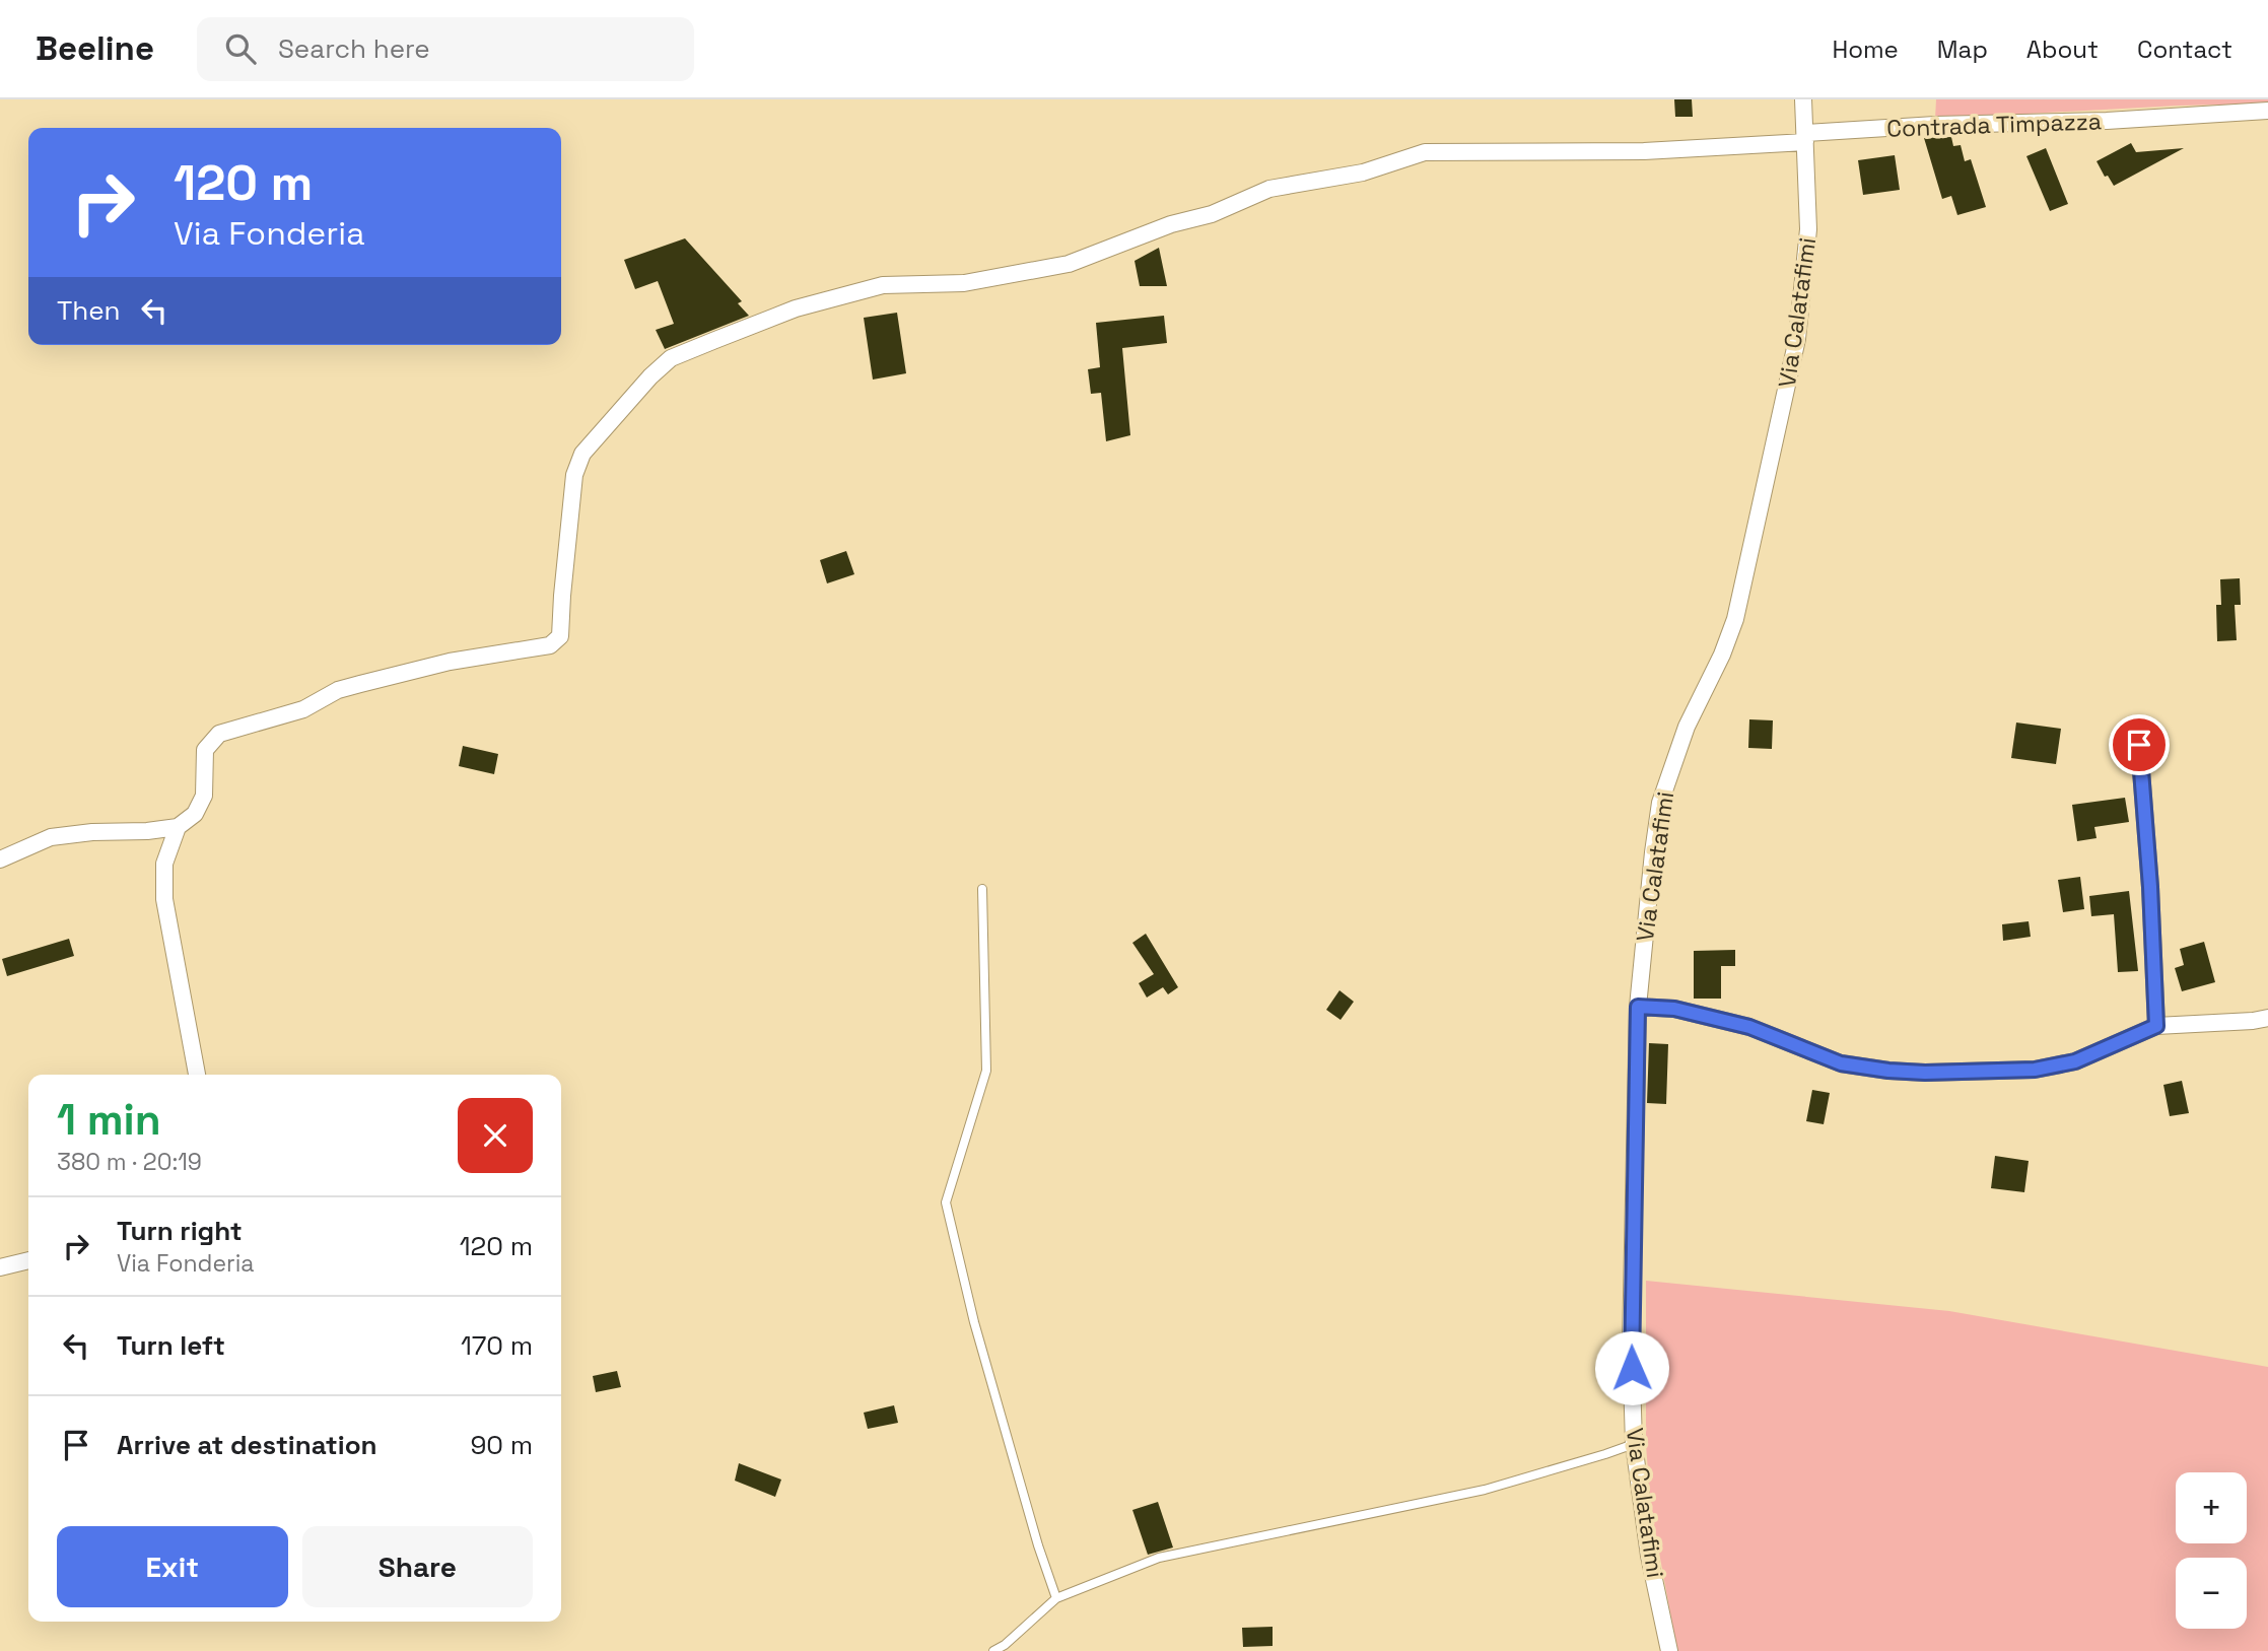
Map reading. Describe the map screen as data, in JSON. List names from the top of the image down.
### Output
{
  "streets": {
    "street": ["Contrada Timpazza", "Via Calatafimi"]
  },
  "crossings": [
    ["Contrada Timpazza", "Via Calatafimi"]
  ],
  "page": {
    "header": "Beeline",
    "search": "Search here",
    "nav": [
      "Home",
      "Map",
      "About",
      "Contact"
    ],
    "turn": ["120 m", "Via Fonderia"],
    "then": "Then",
    "heading": ["1 min", "380 m · 20:19"],
    "list": [
      {
        "name": "Turn right",
        "note": "Via Fonderia",
        "value": "120 m"
      },
      {
        "name": "Turn left",
        "value": "170 m"
      },
      {
        "name": "Arrive at destination",
        "value": "90 m"
      }
    ],
    "map_buttons": ["+", "−"],
    "buttons": ["Exit", "Share"]
  }
}
